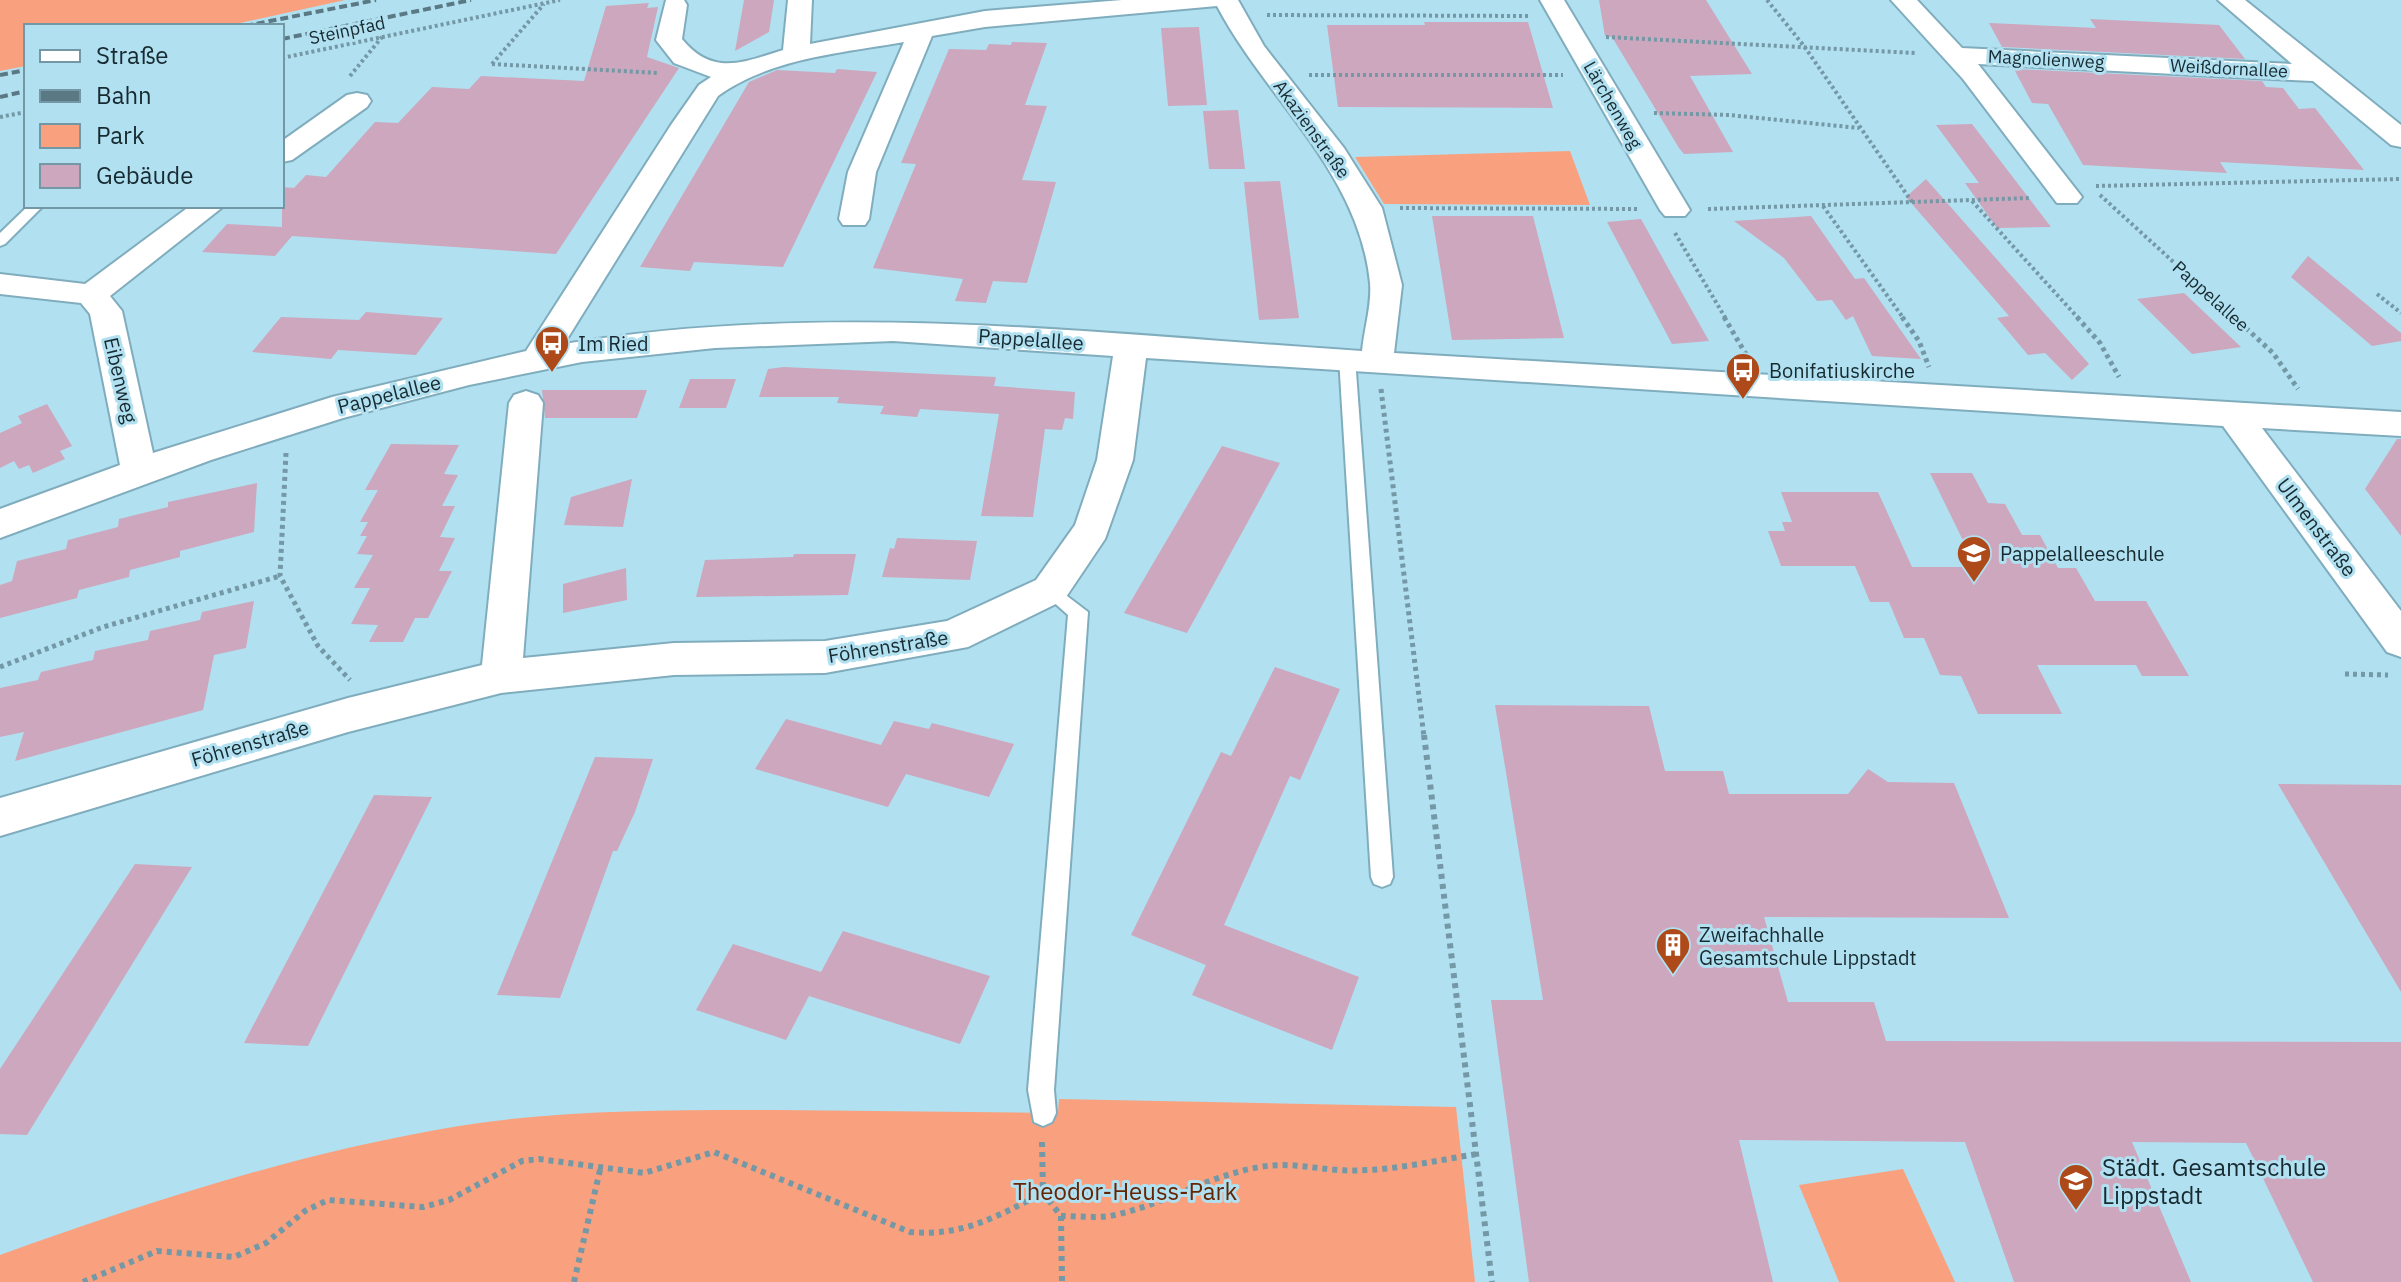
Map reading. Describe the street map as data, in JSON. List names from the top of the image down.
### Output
{
  "streets": {
    "street": [
      "Magnolienweg",
      "Weißdornallee",
      "Lärchenweg",
      "Akazienstraße",
      "Pappelallee",
      "Eibenweg",
      "Ulmenstraße",
      "Föhrenstraße"
    ],
    "path": ["Steinpfad"]
  },
  "crossings": [
    ["Magnolienweg", "Weißdornallee"],
    ["Magnolienweg", "Pappelallee"],
    ["Akazienstraße", "Pappelallee"],
    ["Pappelallee", "Eibenweg"],
    ["Pappelallee", "Ulmenstraße"],
    ["Pappelallee", "Föhrenstraße"]
  ],
  "parks": ["Theodor-Heuss-Park"],
  "places": {
    "bus stop": ["Im Ried", "Bonifatiuskirche"],
    "school or university": ["Pappelalleeschule", "Städt. Gesamtschule Lippstadt"],
    "building": ["Zweifachhalle Gesamtschule Lippstadt"]
  },
  "legend": [
    "Straße",
    "Bahn",
    "Park",
    "Gebäude"
  ]
}
